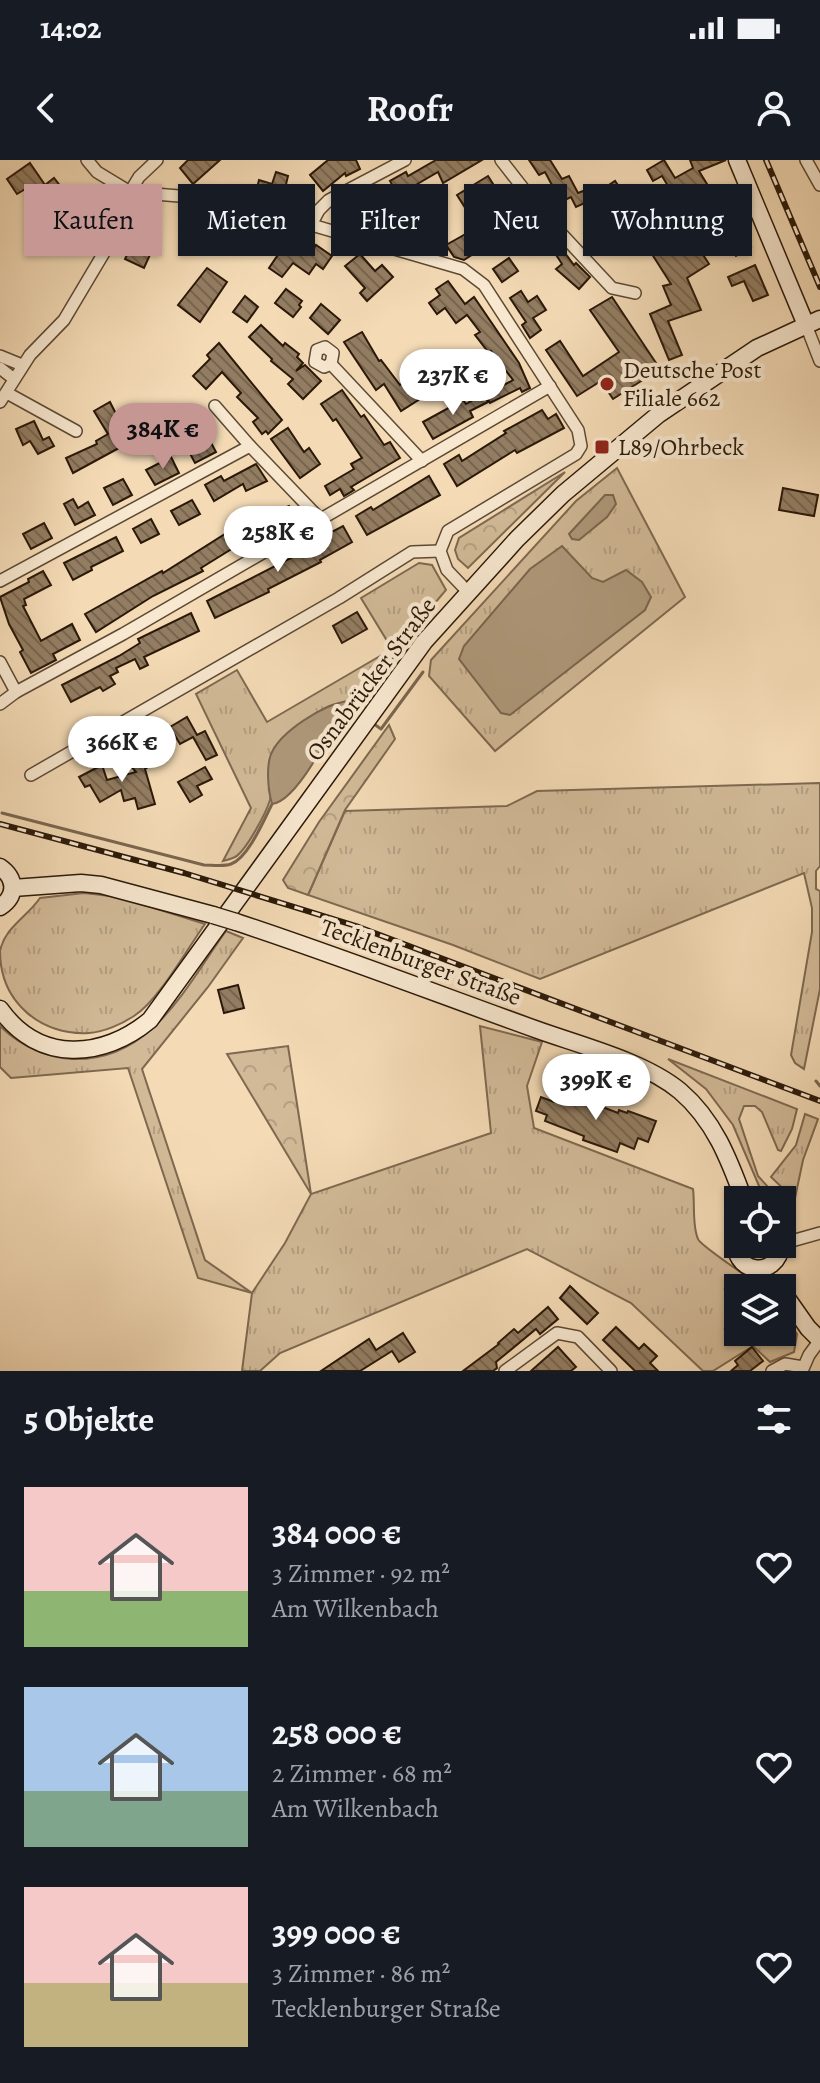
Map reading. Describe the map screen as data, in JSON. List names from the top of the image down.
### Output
{
  "streets": {
    "main road": ["Osnabrücker Straße", "Tecklenburger Straße"]
  },
  "places": {
    "other": ["Deutsche Post Filiale 662"],
    "transit": ["L89/Ohrbeck"]
  },
  "page": {
    "status": "14:02",
    "header": "Roofr",
    "chip": [
      "Kaufen",
      "Mieten",
      "Filter",
      "Neu",
      "Wohnung"
    ],
    "price": [
      "237K €",
      "384K €",
      "258K €",
      "366K €",
      "399K €"
    ],
    "heading": "5 Objekte",
    "list": [
      {
        "name": "384 000 €",
        "note": "3 Zimmer · 92 m² · Am Wilkenbach"
      },
      {
        "name": "258 000 €",
        "note": "2 Zimmer · 68 m² · Am Wilkenbach"
      },
      {
        "name": "399 000 €",
        "note": "3 Zimmer · 86 m² · Tecklenburger Straße"
      }
    ]
  }
}
